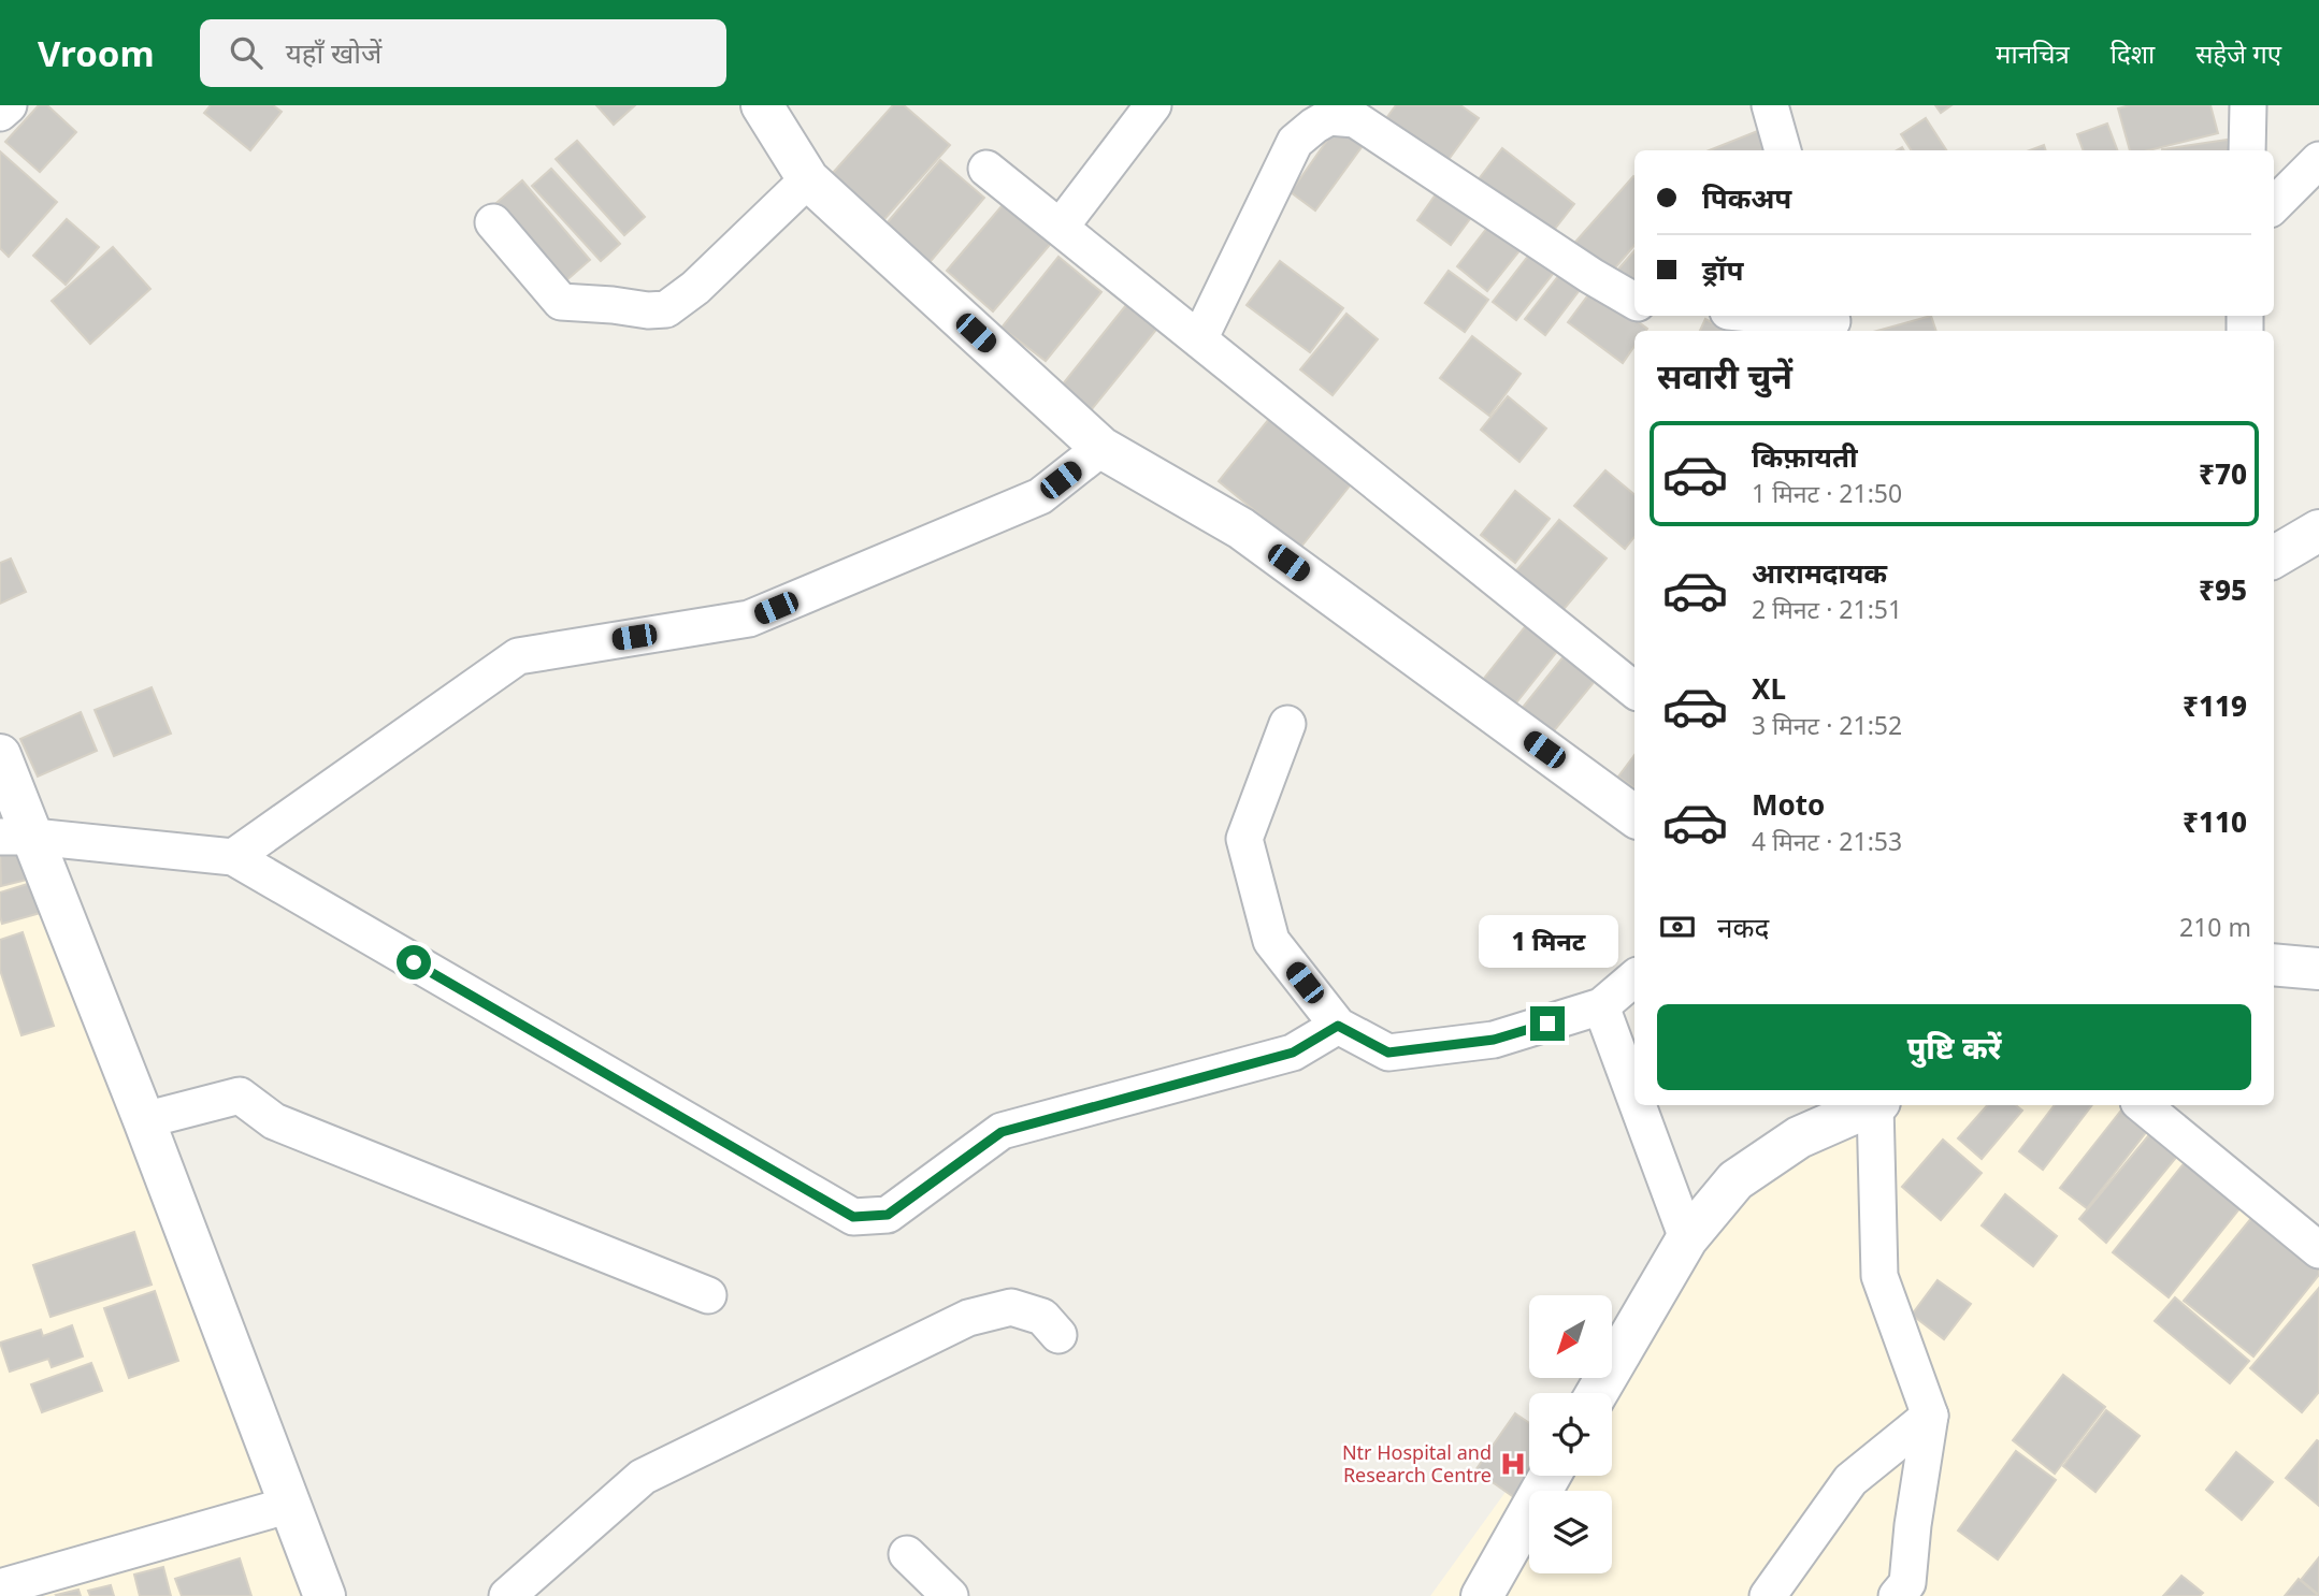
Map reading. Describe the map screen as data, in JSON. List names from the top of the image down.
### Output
{
  "places": {
    "hospital": ["Ntr Hospital and Research Centre"]
  },
  "north": "bottom left",
  "page": {
    "header": "Vroom",
    "search": "यहाँ खोजें",
    "nav": ["मानचित्र", "दिशा", "सहेजे गए"],
    "banner": ["पिकअप", "ड्रॉप"],
    "heading": "सवारी चुनें",
    "list": [
      {
        "name": "किफ़ायती",
        "note": "1 मिनट · 21:50",
        "value": "₹70"
      },
      {
        "name": "आरामदायक",
        "note": "2 मिनट · 21:51",
        "value": "₹95"
      },
      {
        "name": "XL",
        "note": "3 मिनट · 21:52",
        "value": "₹119"
      },
      {
        "name": "Moto",
        "note": "4 मिनट · 21:53",
        "value": "₹110"
      }
    ],
    "pay": ["नकद", "210 m"],
    "bubble": "1 मिनट",
    "buttons": "पुष्टि करें"
  }
}
